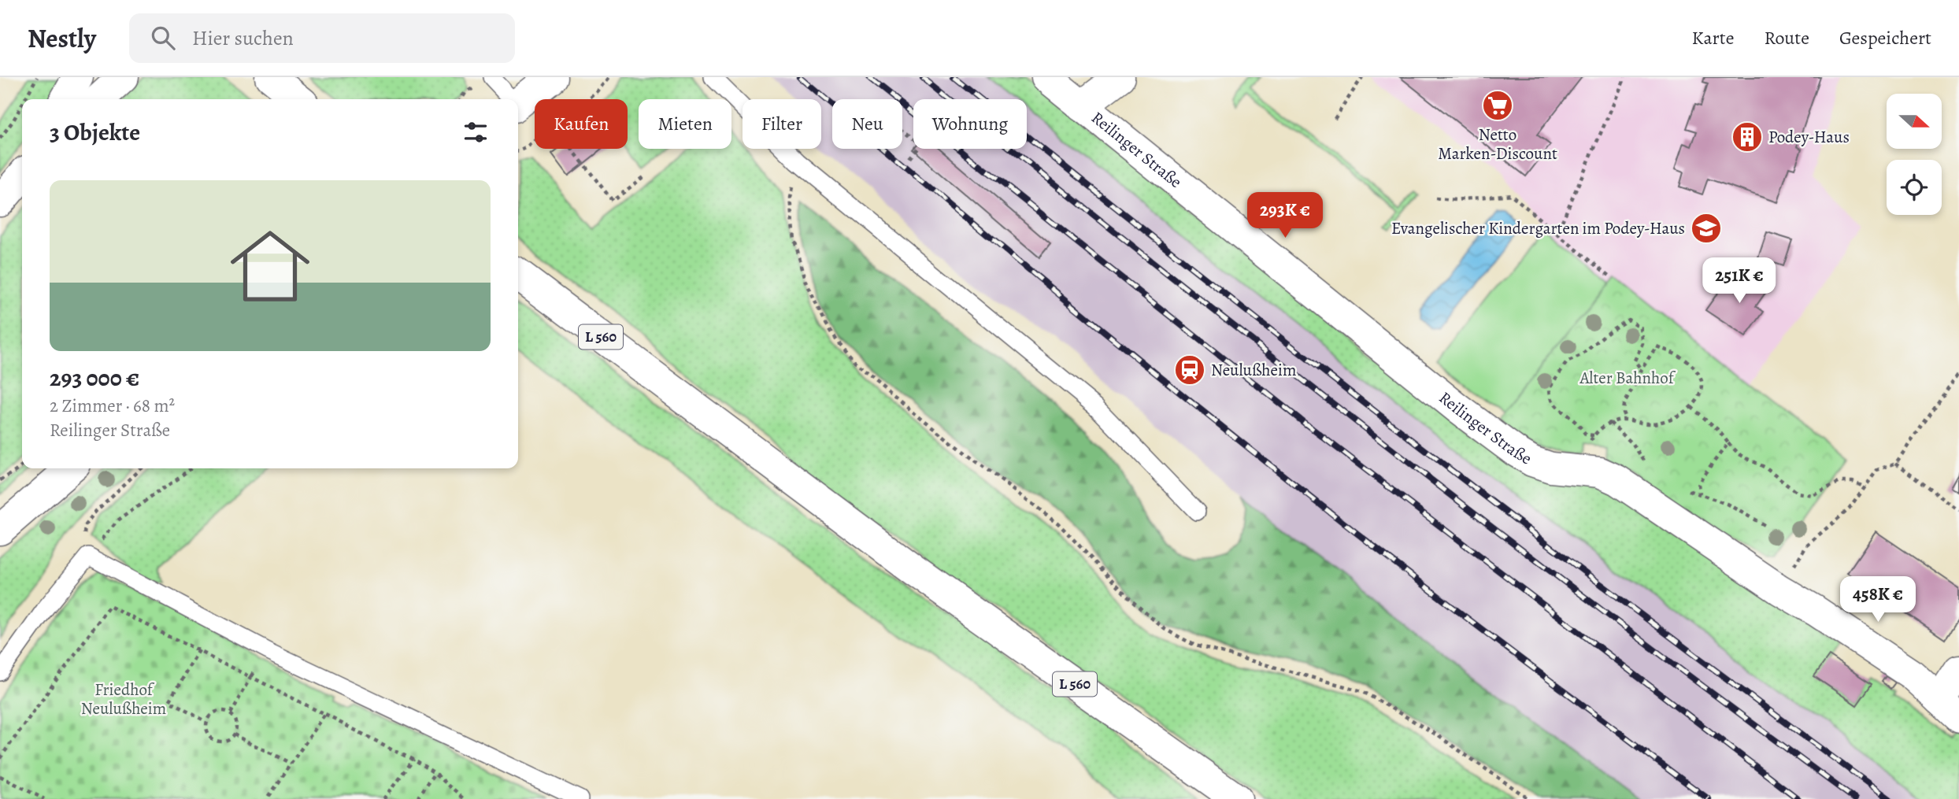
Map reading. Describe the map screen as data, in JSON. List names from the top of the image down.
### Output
{
  "streets": {
    "street": ["Reilinger Straße", "L 560"]
  },
  "parks": ["Alter Bahnhof", "Friedhof Neulußheim"],
  "places": {
    "supermarket": ["Netto Marken-Discount"],
    "building": ["Podey-Haus"],
    "school or university": ["Evangelischer Kindergarten im Podey-Haus"],
    "station": ["Neulußheim"]
  },
  "north": "right",
  "page": {
    "header": "Nestly",
    "search": "Hier suchen",
    "nav": ["Karte", "Route", "Gespeichert"],
    "chip": [
      "Kaufen",
      "Mieten",
      "Filter",
      "Neu",
      "Wohnung"
    ],
    "heading": "3 Objekte",
    "list": [
      {
        "name": "293 000 €",
        "note": "2 Zimmer · 68 m² · Reilinger Straße"
      }
    ],
    "price": ["293K €", "251K €", "458K €"]
  }
}
